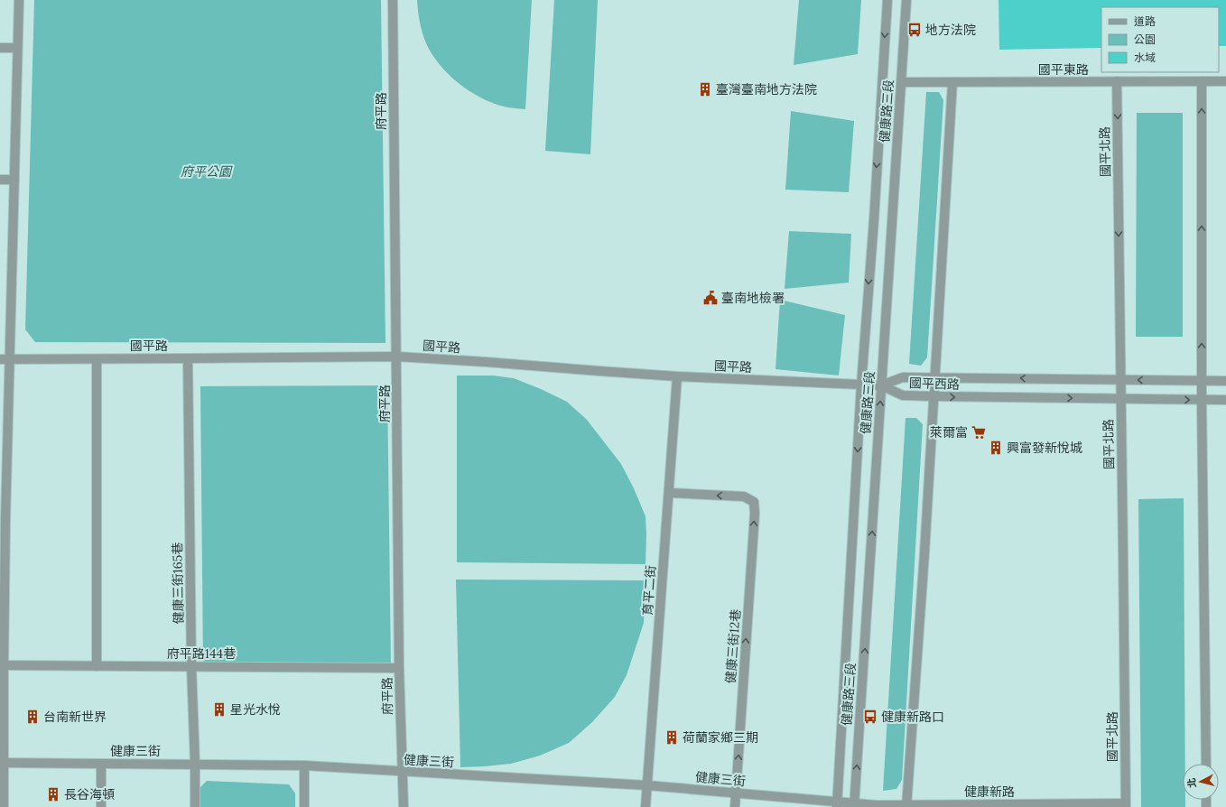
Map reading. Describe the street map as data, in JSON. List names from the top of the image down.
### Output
{
  "streets": {
    "street": [
      "國平東路",
      "府平路",
      "健康路三段",
      "國平北路",
      "國平路",
      "國平西路",
      "健康三街165巷",
      "育平二街",
      "健康三街12巷",
      "府平路144巷",
      "健康三街",
      "健康新路"
    ]
  },
  "crossings": [
    ["國平東路", "健康路三段"],
    ["國平東路", "國平北路"],
    ["府平路", "國平路"],
    ["府平路", "府平路144巷"],
    ["府平路", "健康三街"],
    ["健康路三段", "國平路"],
    ["健康路三段", "國平西路"],
    ["健康路三段", "健康三街"],
    ["健康路三段", "健康新路"],
    ["國平北路", "國平西路"],
    ["國平北路", "健康新路"],
    ["國平路", "國平西路"],
    ["國平路", "健康三街165巷"],
    ["國平路", "育平二街"],
    ["健康三街165巷", "府平路144巷"],
    ["健康三街165巷", "健康三街"],
    ["育平二街", "健康三街12巷"],
    ["育平二街", "健康三街"],
    ["健康三街12巷", "健康三街"],
    ["健康三街", "健康新路"]
  ],
  "one_way": ["國平北路", "健康三街12巷"],
  "parks": ["府平公園"],
  "places": {
    "bus stop": ["地方法院", "健康新路口"],
    "building": [
      "臺灣臺南地方法院",
      "興富發新悅城",
      "星光水悅",
      "台南新世界",
      "荷蘭家鄉三期",
      "長谷海頓"
    ],
    "public building": ["臺南地檢署"],
    "supermarket": ["萊爾富"]
  },
  "legend": ["道路", "公園", "水域"],
  "north": "left"
}
